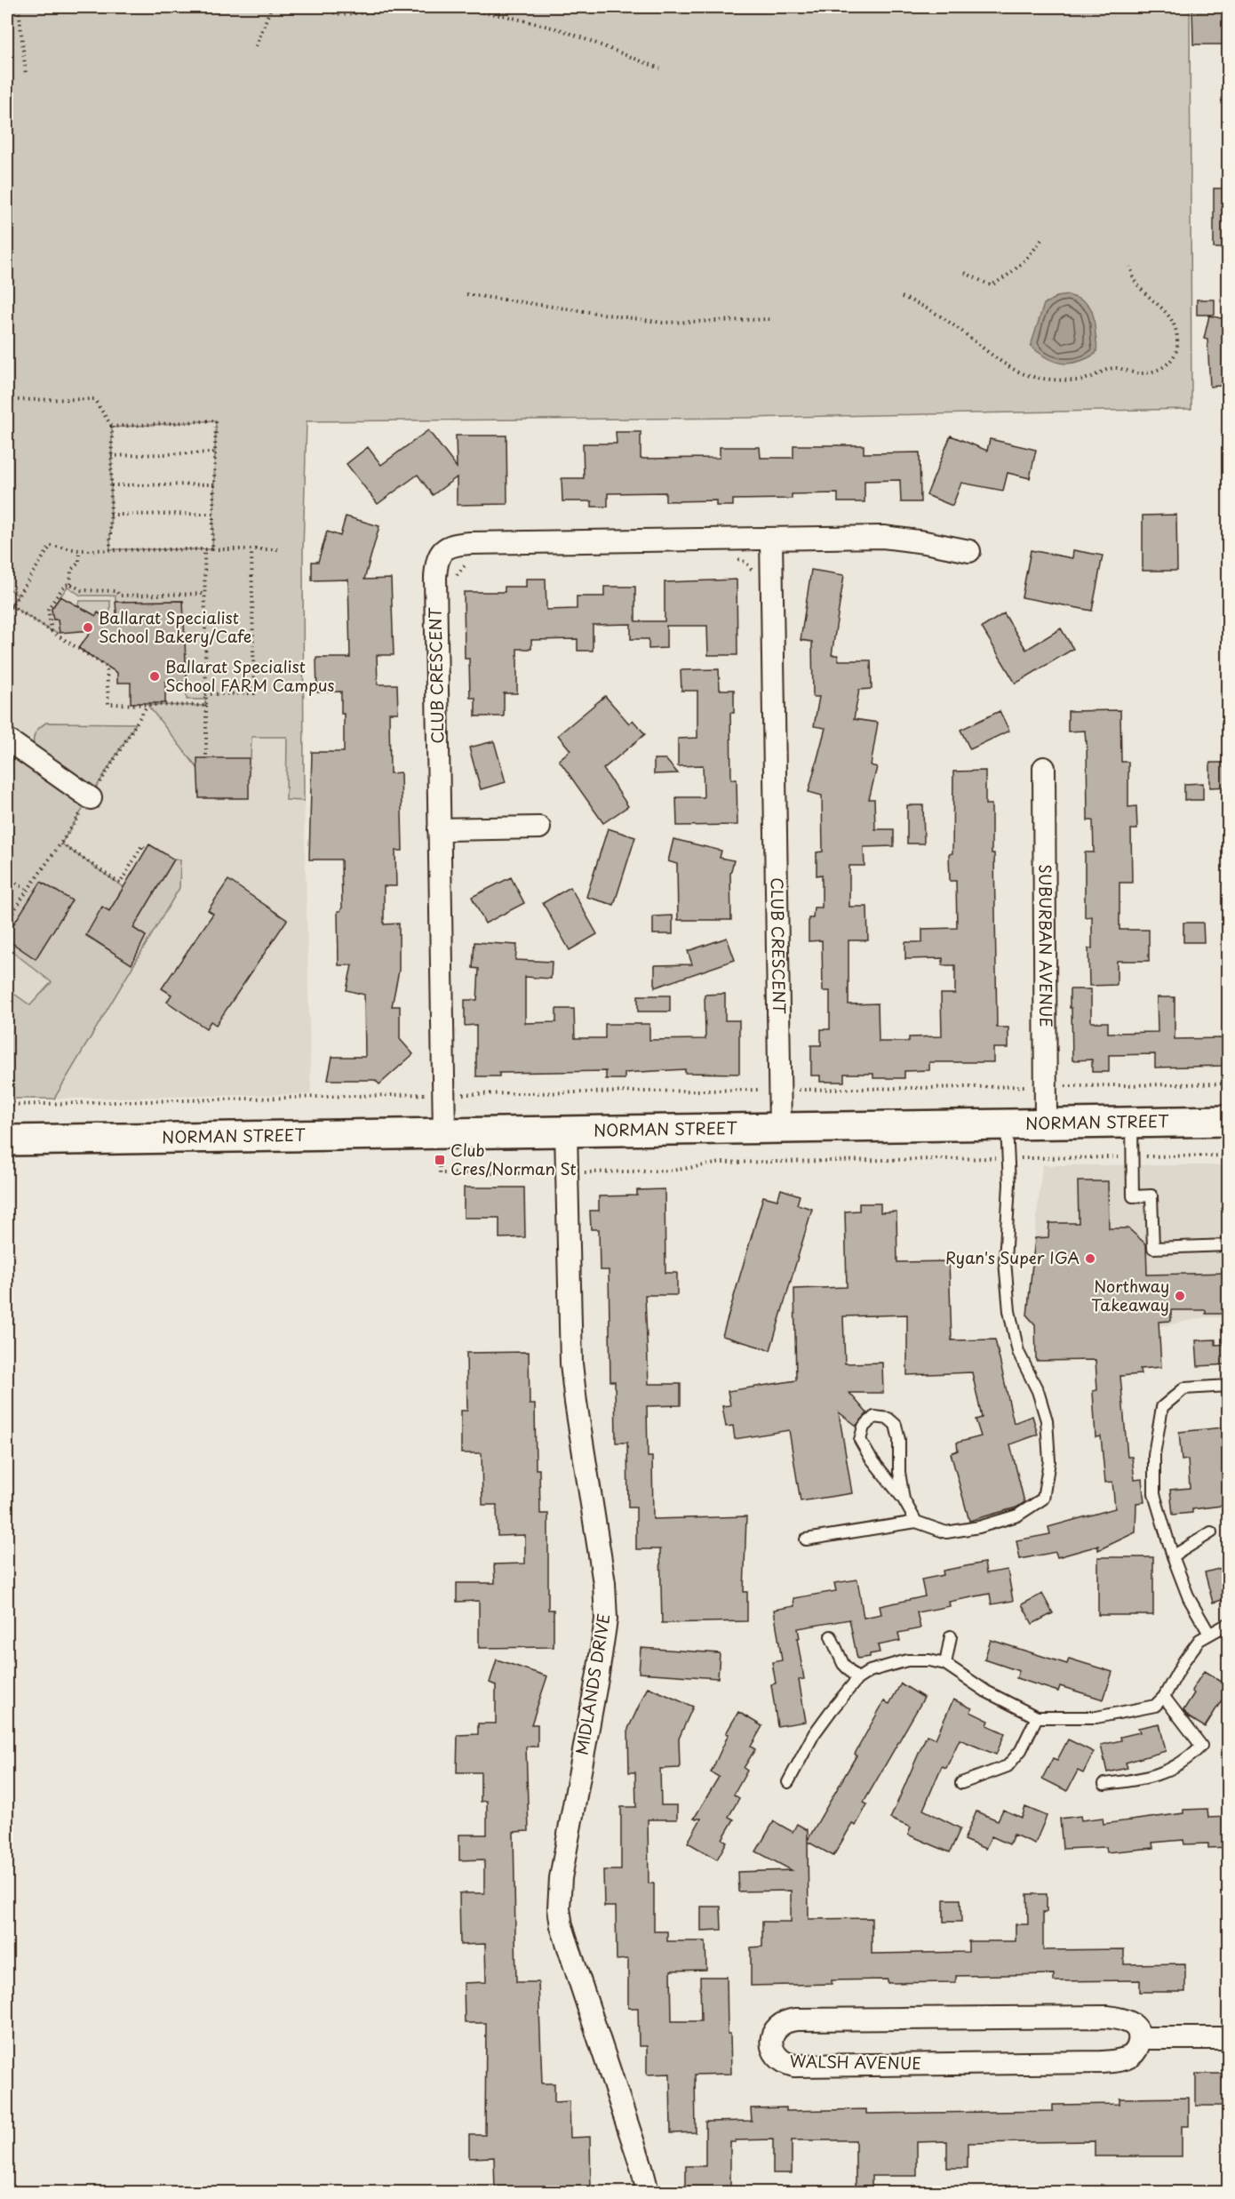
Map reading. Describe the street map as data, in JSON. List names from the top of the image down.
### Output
{
  "streets": {
    "main road": ["NORMAN STREET"],
    "street": [
      "CLUB CRESCENT",
      "SUBURBAN AVENUE",
      "MIDLANDS DRIVE",
      "WALSH AVENUE"
    ]
  },
  "crossings": [
    ["CLUB CRESCENT", "NORMAN STREET"],
    ["SUBURBAN AVENUE", "NORMAN STREET"],
    ["NORMAN STREET", "MIDLANDS DRIVE"]
  ],
  "places": {
    "other": [
      "Ballarat Specialist School Bakery/Cafe",
      "Ballarat Specialist School FARM Campus",
      "Ryan's Super IGA",
      "Northway Takeaway"
    ],
    "transit": ["Club Cres/Norman St"]
  }
}
